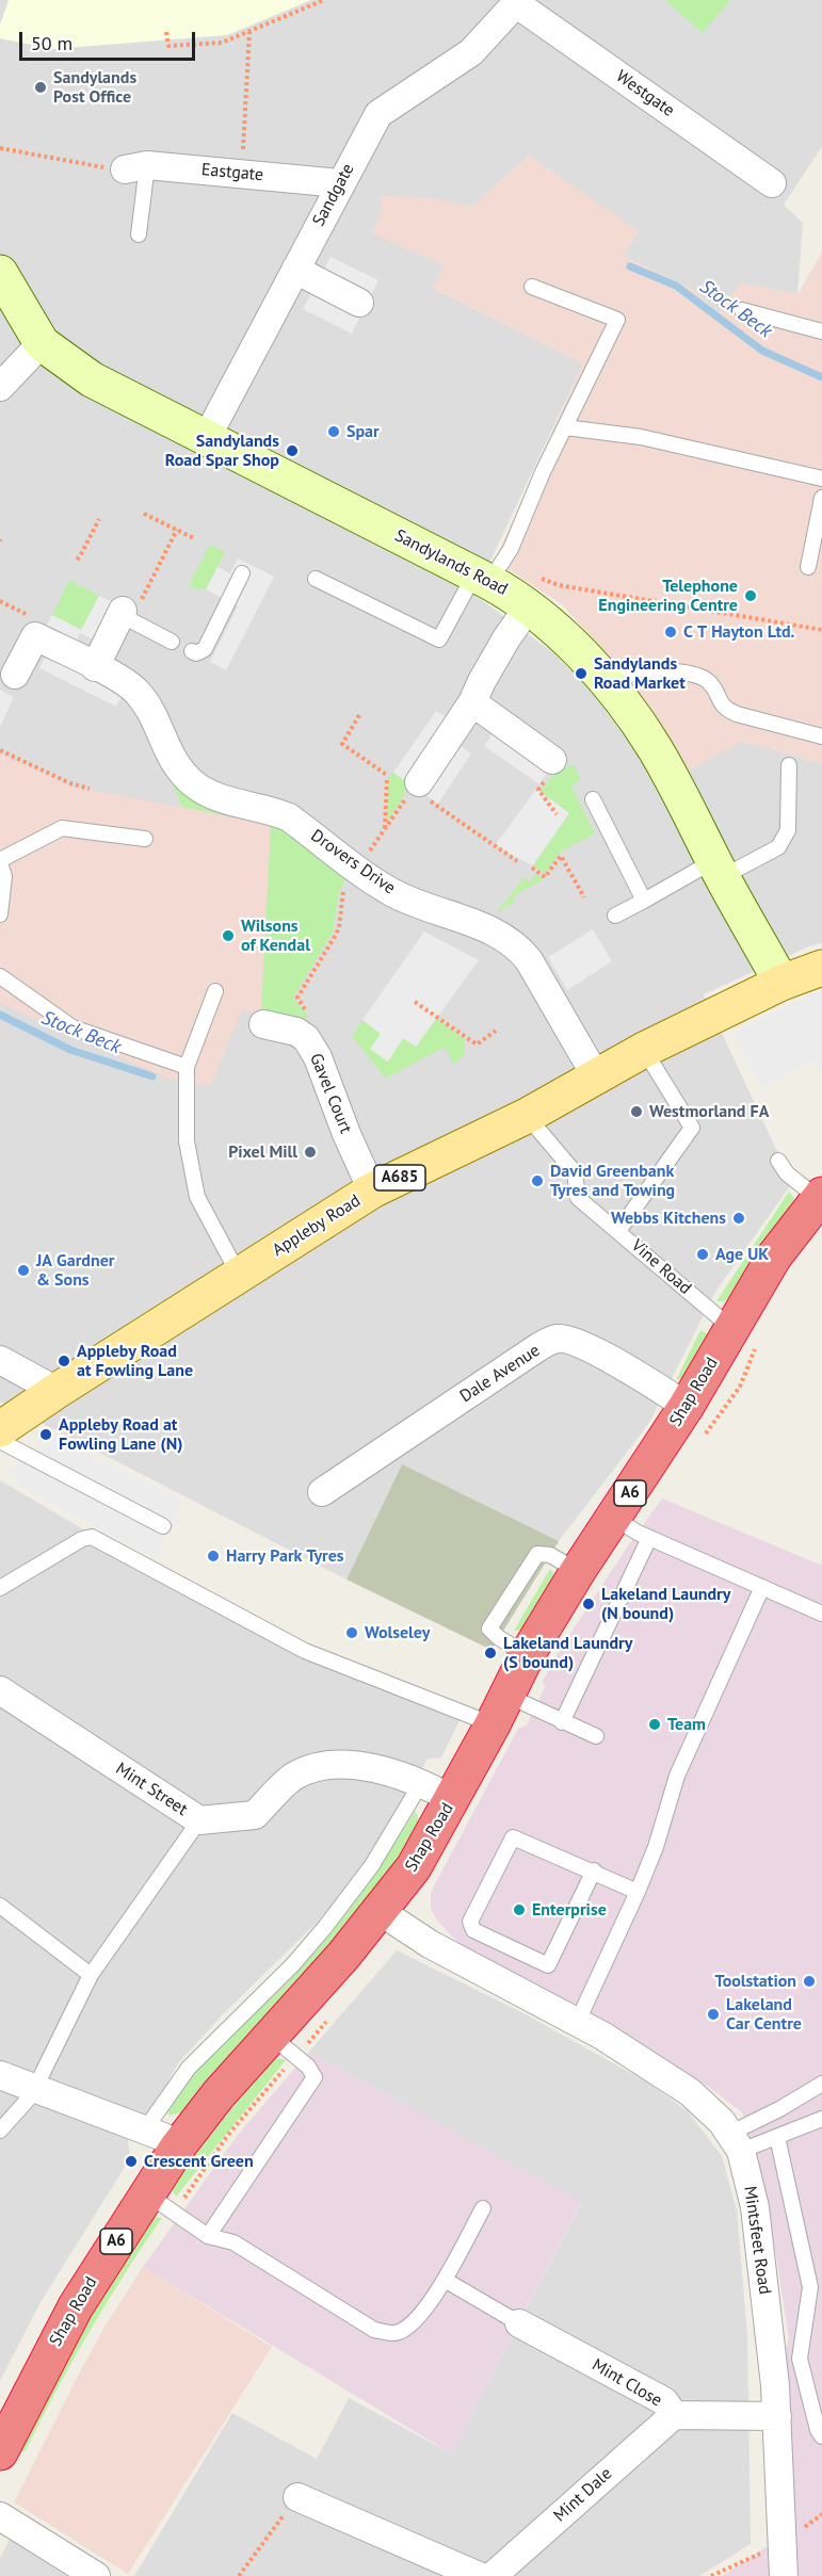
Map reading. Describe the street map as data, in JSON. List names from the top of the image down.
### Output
{
  "streets": {
    "highway": ["Shap Road", "A6"],
    "main road": ["A685", "Appleby Road"],
    "street": [
      "Westgate",
      "Eastgate",
      "Sandgate",
      "Sandylands Road",
      "Drovers Drive",
      "Gavel Court",
      "Dale Avenue",
      "Mint Street",
      "Mintsfeet Road",
      "Mint Close",
      "Mint Dale"
    ],
    "lane": ["Vine Road"]
  },
  "crossings": [
    ["Westgate", "Sandgate"],
    ["Eastgate", "Sandgate"],
    ["Sandgate", "Sandylands Road"],
    ["Sandylands Road", "Appleby Road"],
    ["Drovers Drive", "Appleby Road"],
    ["Gavel Court", "Appleby Road"],
    ["Appleby Road", "Vine Road"],
    ["Vine Road", "Shap Road"],
    ["Dale Avenue", "Shap Road"],
    ["Shap Road", "Mint Street"],
    ["Shap Road", "Mintsfeet Road"],
    ["Mintsfeet Road", "Mint Close"],
    ["Mint Close", "Mint Dale"]
  ],
  "water": ["Stock Beck"],
  "places": [
    "Sandylands Post Office",
    "Spar",
    "Sandylands Road Spar Shop",
    "Telephone Engineering Centre",
    "C T Hayton Ltd.",
    "Sandylands Road Market",
    "Wilsons of Kendal",
    "Westmorland FA",
    "Pixel Mill",
    "David Greenbank Tyres and Towing",
    "Webbs Kitchens",
    "Age UK",
    "JA Gardner & Sons",
    "Appleby Road at Fowling Lane",
    "Appleby Road at Fowling Lane (N)",
    "Harry Park Tyres",
    "Lakeland Laundry (N bound)",
    "Wolseley",
    "Lakeland Laundry (S bound)",
    "Team",
    "Enterprise",
    "Toolstation",
    "Lakeland Car Centre",
    "Crescent Green"
  ],
  "scale_bar": "50 m"
}
